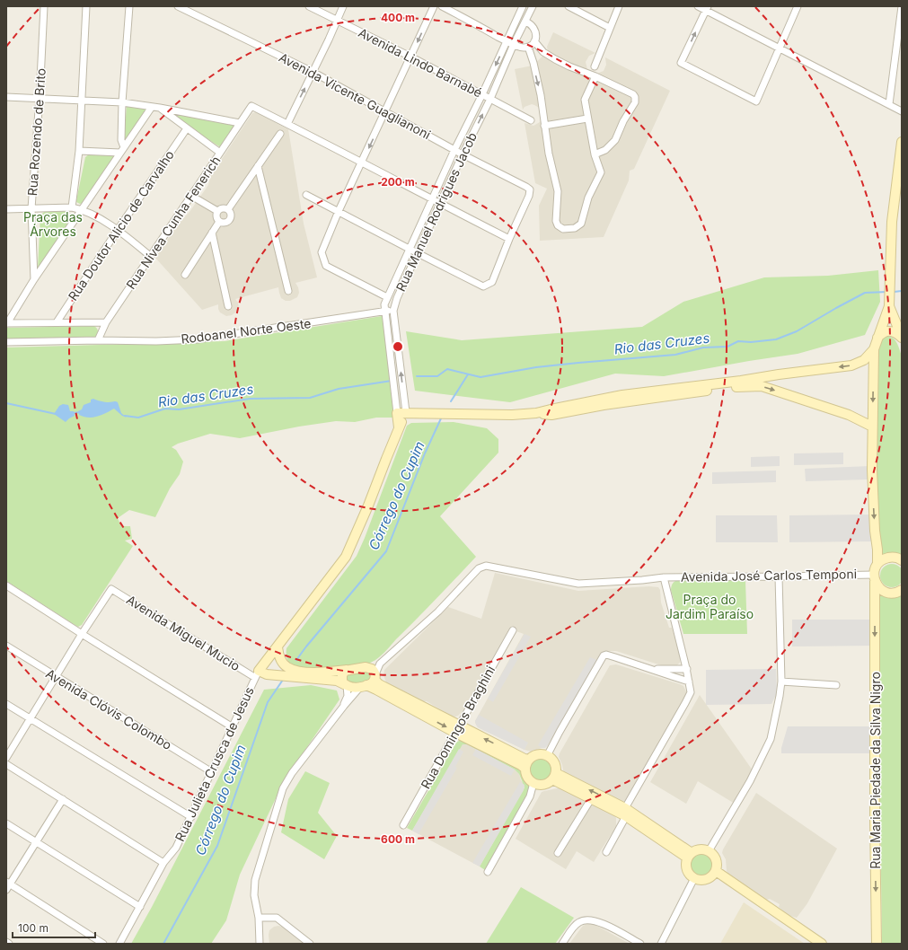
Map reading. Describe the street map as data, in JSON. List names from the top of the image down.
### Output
{
  "streets": {
    "street": [
      "Avenida Lindo Barnabé",
      "Avenida Vicente Guaglianoni",
      "Rua Rozendo de Brito",
      "Rua Manuel Rodrigues Jacob",
      "Rua Nívea Cunha Fenerich",
      "Rua Doutor Alicio de Carvalho",
      "Rodoanel Norte Oeste",
      "Avenida José Carlos Temponi",
      "Avenida Miguel Mucio",
      "Avenida Clóvis Colombo",
      "Rua Domingos Braghini",
      "Rua Julieta Crusca de Jesus",
      "Rua Maria Piedade da Silva Nigro"
    ]
  },
  "crossings": [
    ["Avenida Lindo Barnabé", "Rua Manuel Rodrigues Jacob"],
    ["Avenida Vicente Guaglianoni", "Rua Manuel Rodrigues Jacob"],
    ["Rua Manuel Rodrigues Jacob", "Rodoanel Norte Oeste"],
    ["Rua Manuel Rodrigues Jacob", "Avenida Miguel Mucio"],
    ["Rua Manuel Rodrigues Jacob", "Rua Julieta Crusca de Jesus"],
    ["Rua Nívea Cunha Fenerich", "Rodoanel Norte Oeste"],
    ["Avenida José Carlos Temponi", "Rua Maria Piedade da Silva Nigro"],
    ["Avenida Miguel Mucio", "Rua Julieta Crusca de Jesus"],
    ["Avenida Clóvis Colombo", "Rua Julieta Crusca de Jesus"]
  ],
  "one_way": ["Rua Maria Piedade da Silva Nigro"],
  "water": ["Rio das Cruzes", "Córrego do Cupim"],
  "parks": ["Praça das Árvores", "Praça do Jardim Paraíso"],
  "scale_bar": "100 m",
  "rings": ["400 m", "200 m", "600 m"]
}
